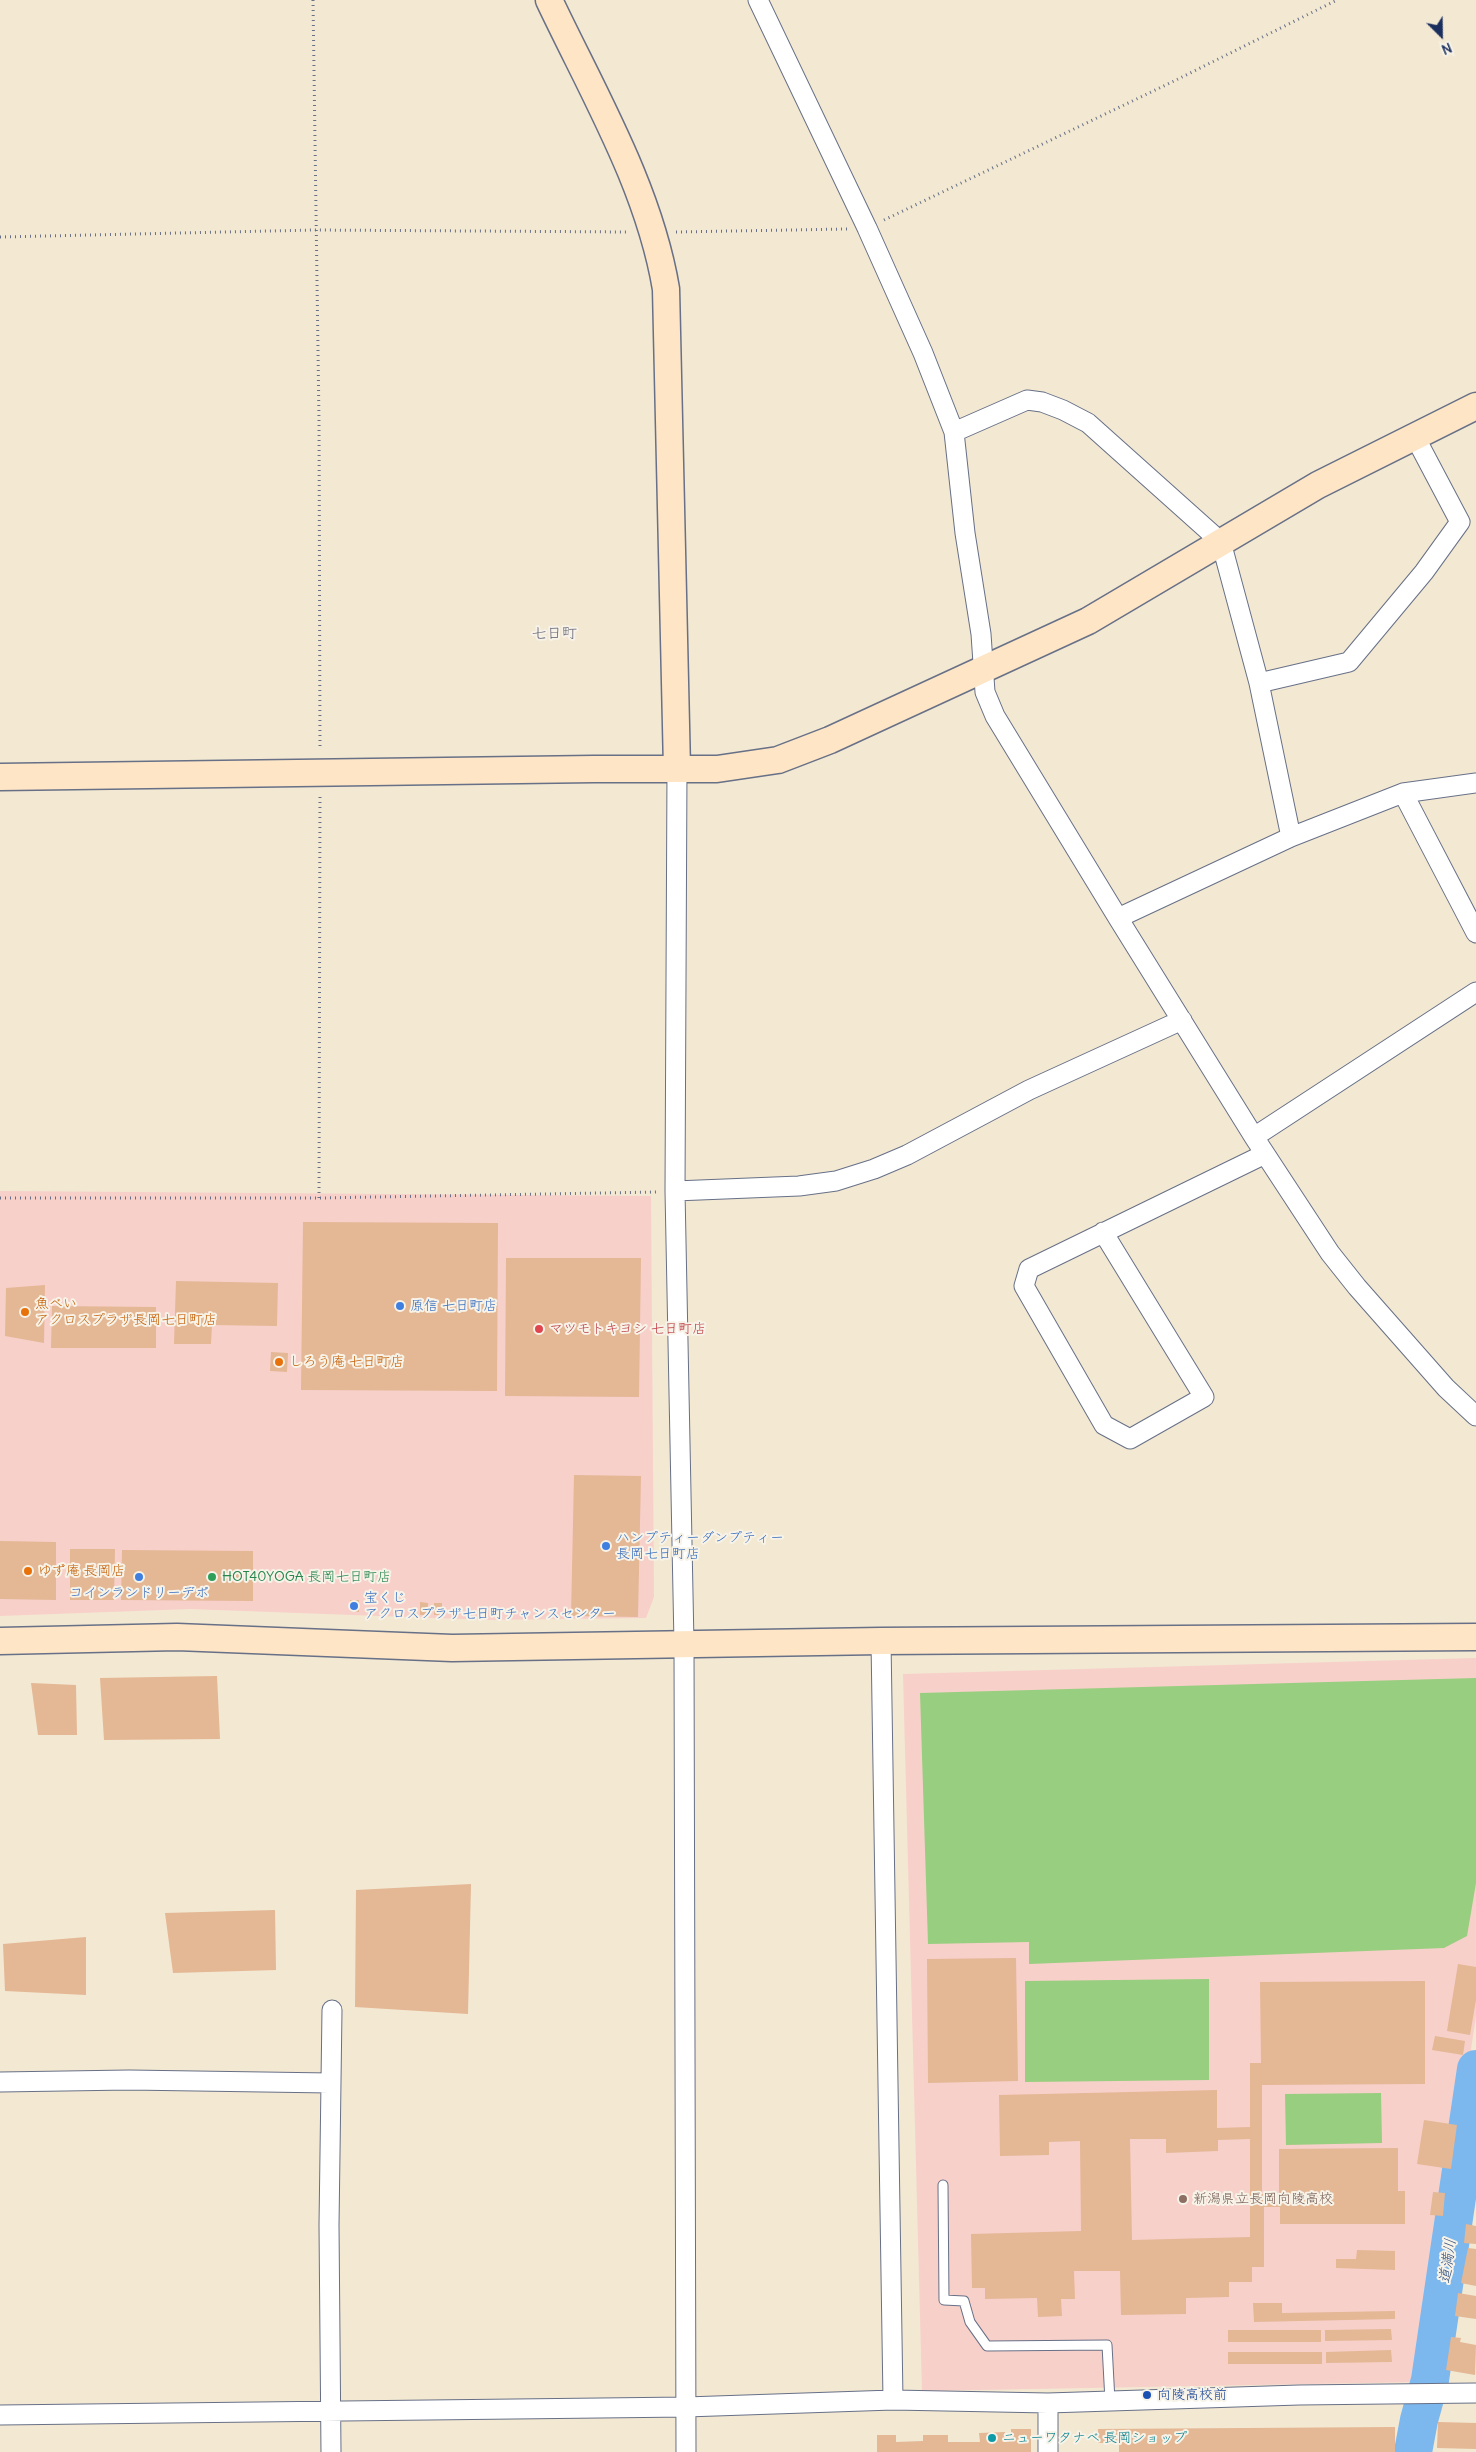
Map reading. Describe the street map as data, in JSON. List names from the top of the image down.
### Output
{
  "districts": ["七日町"],
  "water": ["道満川"],
  "places": [
    "原信 七日町店",
    "魚べい アクロスプラザ長岡七日町店",
    "マツモトキヨシ 七日町店",
    "しろう庵 七日町店",
    "ハンプティーダンプティー 長岡七日町店",
    "ゆず庵 長岡店",
    "コインランドリーデポ",
    "HOT40YOGA 長岡七日町店",
    "宝くじ アクロスプラザ七日町チャンスセンター",
    "新潟県立長岡向陵高校",
    "向陵高校前",
    "ニューワタナベ 長岡ショップ"
  ],
  "north": "bottom right"
}
